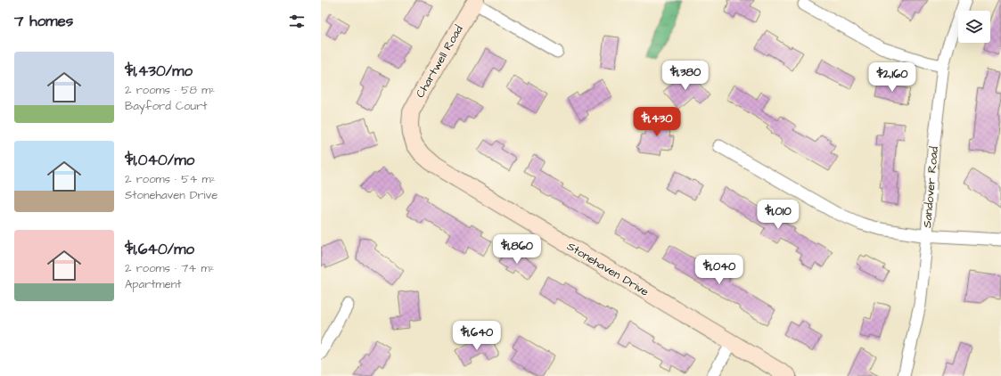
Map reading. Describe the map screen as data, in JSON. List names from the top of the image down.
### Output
{
  "streets": {
    "street": ["Chartwell Road", "Sandover Road", "Stonehaven Drive"]
  },
  "crossings": [
    ["Chartwell Road", "Stonehaven Drive"]
  ],
  "page": {
    "heading": "7 homes",
    "list": [
      {
        "name": "$1,430/mo",
        "note": "2 rooms · 58 m² · Bayford Court"
      },
      {
        "name": "$1,040/mo",
        "note": "2 rooms · 54 m² · Stonehaven Drive"
      },
      {
        "name": "$1,640/mo",
        "note": "2 rooms · 74 m² · Apartment"
      }
    ],
    "price": [
      "$1,380",
      "$2,160",
      "$1,430",
      "$1,010",
      "$1,860",
      "$1,040",
      "$1,640"
    ]
  }
}
